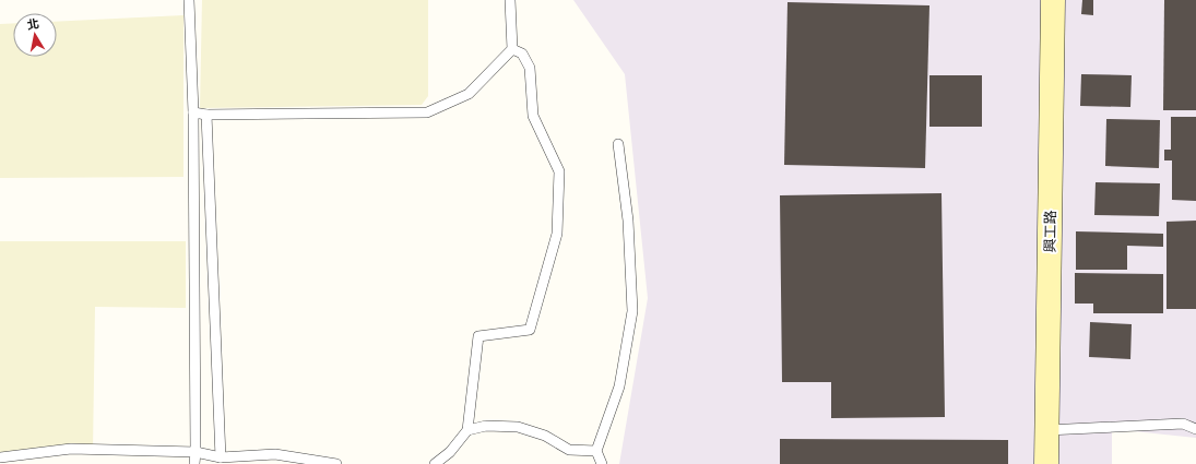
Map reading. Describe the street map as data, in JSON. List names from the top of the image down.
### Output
{
  "streets": {
    "street": ["興工路"]
  },
  "north": "top"
}
